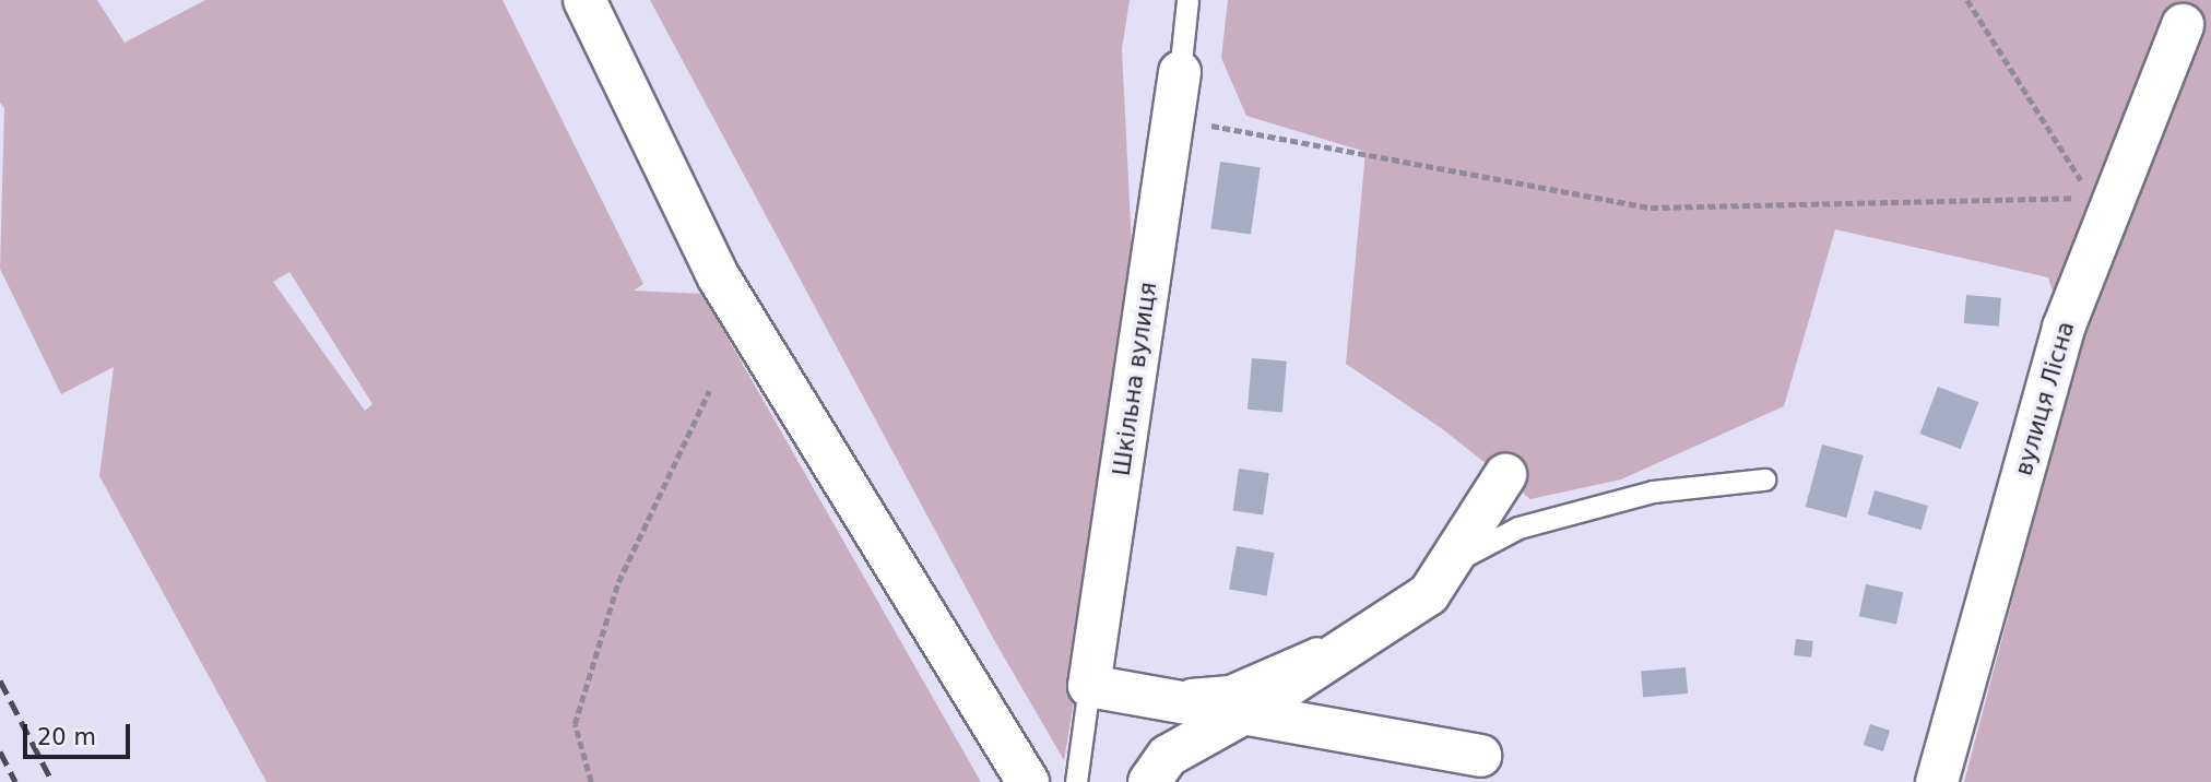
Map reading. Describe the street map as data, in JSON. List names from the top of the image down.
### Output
{
  "streets": {
    "street": ["Шкільна вулиця", "вулиця Лісна"]
  },
  "scale_bar": "20 m"
}
